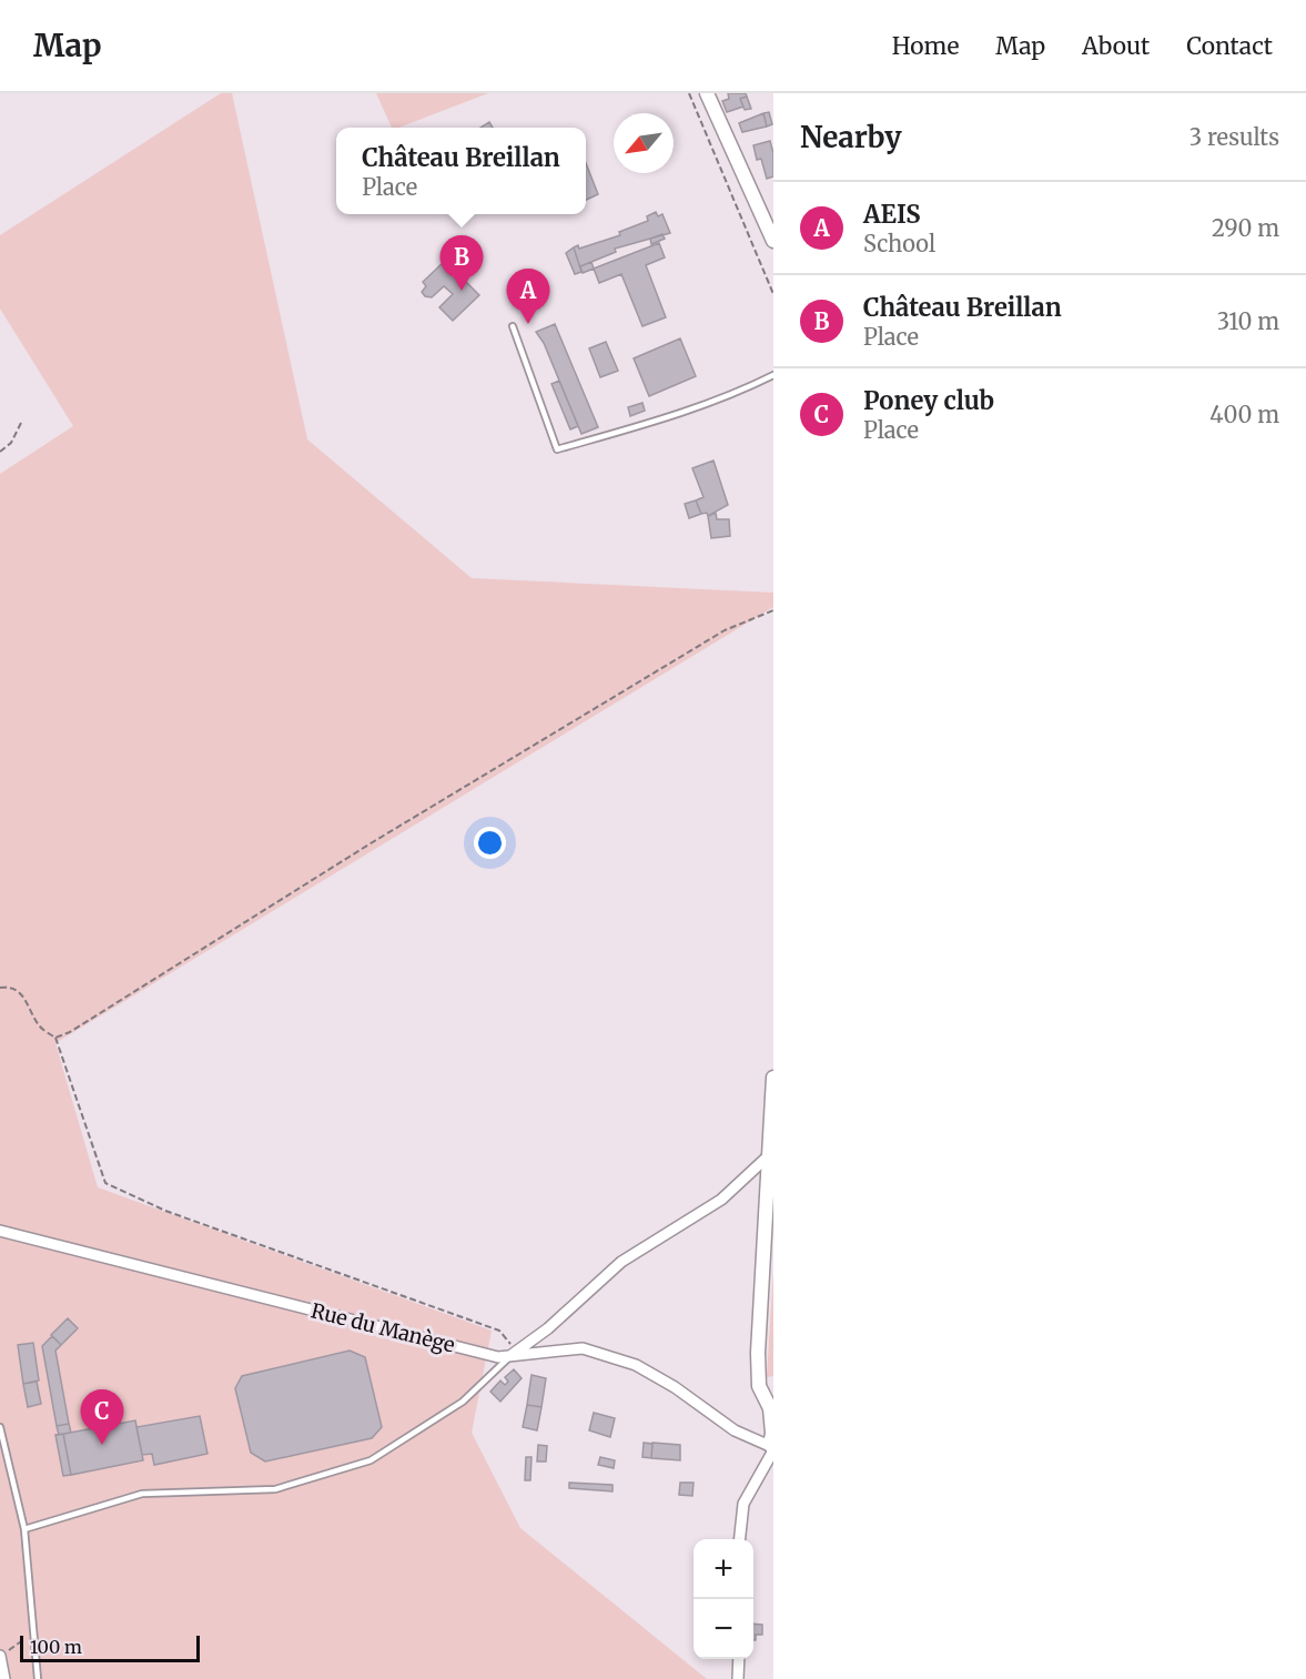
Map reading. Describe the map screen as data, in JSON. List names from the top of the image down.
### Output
{
  "streets": {
    "street": ["Rue du Manège"]
  },
  "scale_bar": "100 m",
  "north": "bottom left",
  "page": {
    "header": "Map",
    "nav": [
      "Home",
      "Map",
      "About",
      "Contact"
    ],
    "heading": ["Nearby", "3 results"],
    "popup": ["Château Breillan", "Place"],
    "list": [
      {
        "mark": "A",
        "name": "AEIS",
        "note": "School",
        "value": "290 m"
      },
      {
        "mark": "B",
        "name": "Château Breillan",
        "note": "Place",
        "value": "310 m"
      },
      {
        "mark": "C",
        "name": "Poney club",
        "note": "Place",
        "value": "400 m"
      }
    ],
    "pins": ["B", "A", "C"],
    "map_buttons": ["+", "−"],
    "scale": "100 m"
  }
}
